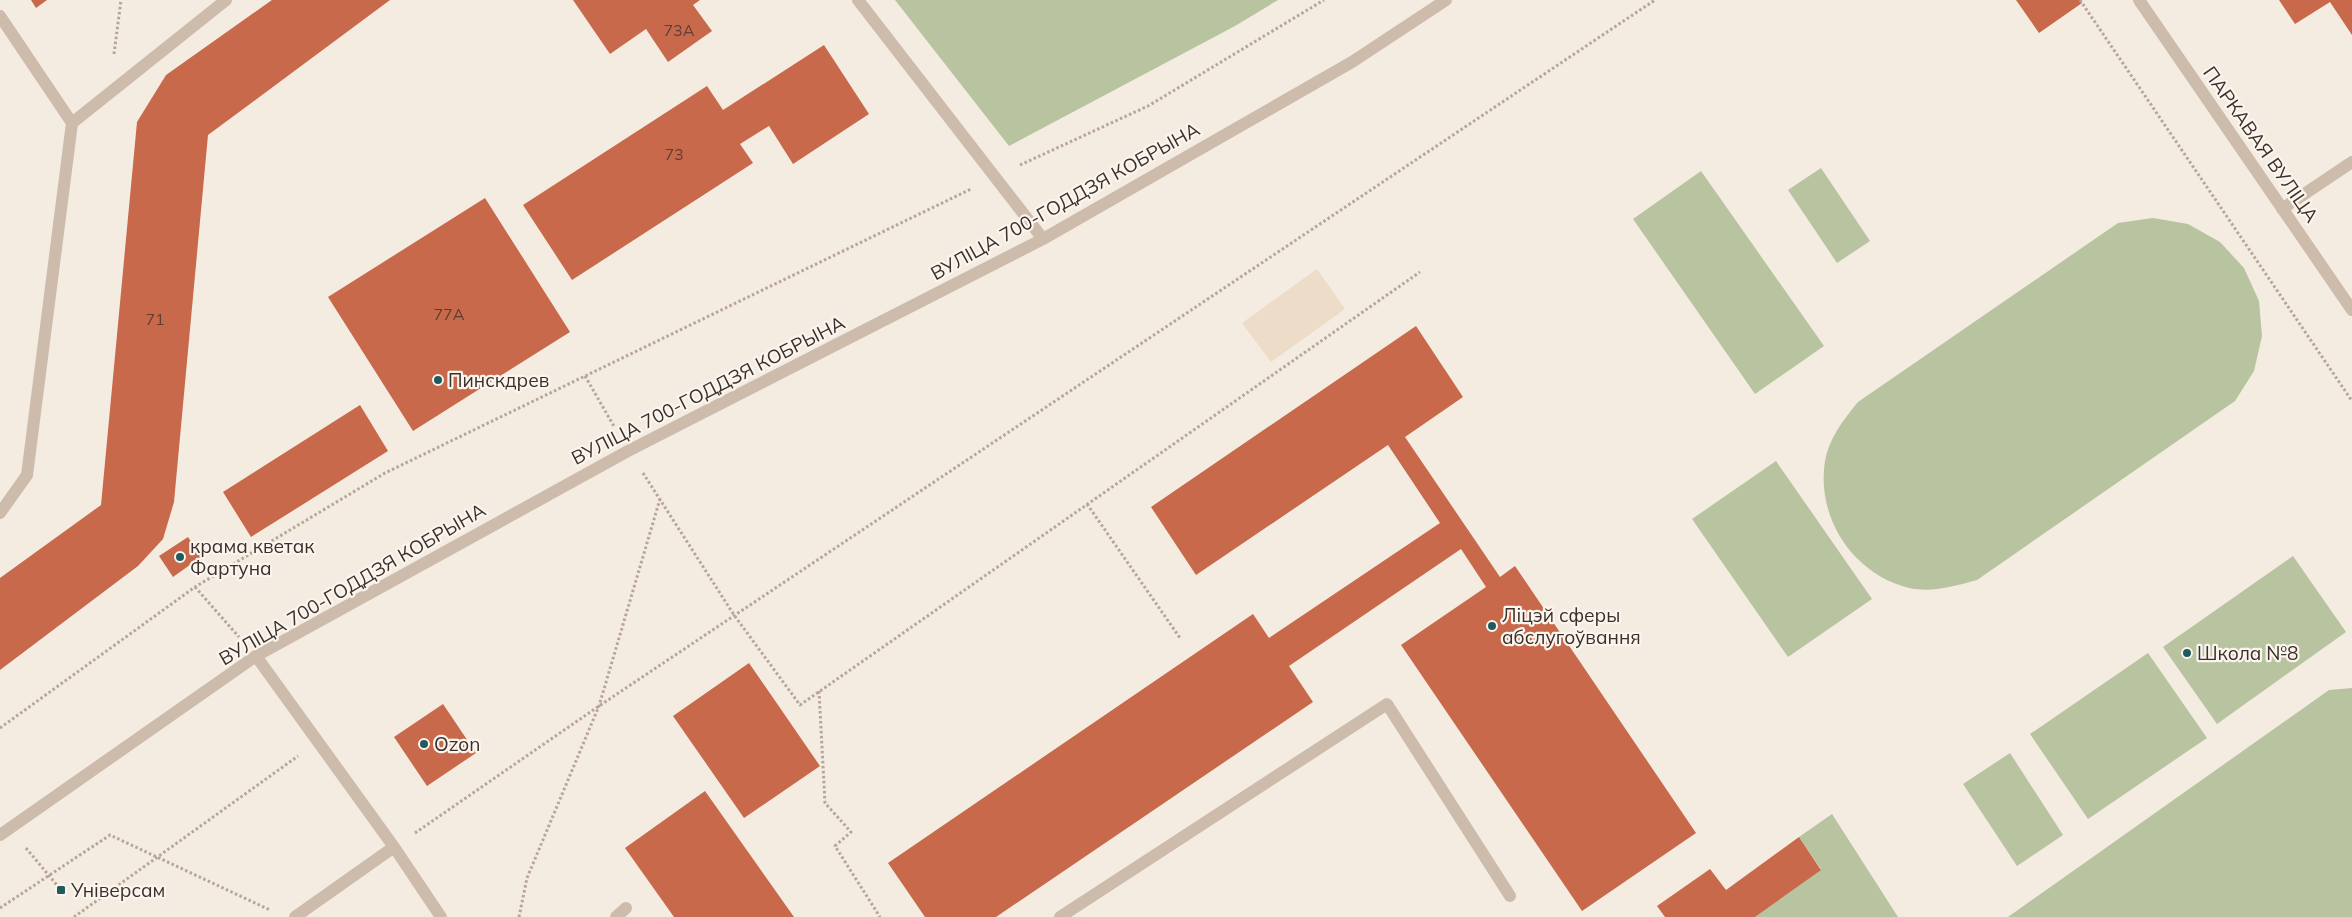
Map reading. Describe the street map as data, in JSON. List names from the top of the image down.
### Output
{
  "streets": {
    "street": ["ПАРКАВАЯ ВУЛІЦА", "ВУЛІЦА 700-ГОДДЗЯ КОБРЫНА"]
  },
  "places": {
    "other": [
      "Пинскдрев",
      "крама кветак Фартуна",
      "Ліцэй сферы абслугоўвання",
      "Школа №8",
      "Ozon"
    ],
    "transit": ["Універсам"]
  },
  "house_numbers": [
    "73А",
    "73",
    "77А",
    "71"
  ]
}
